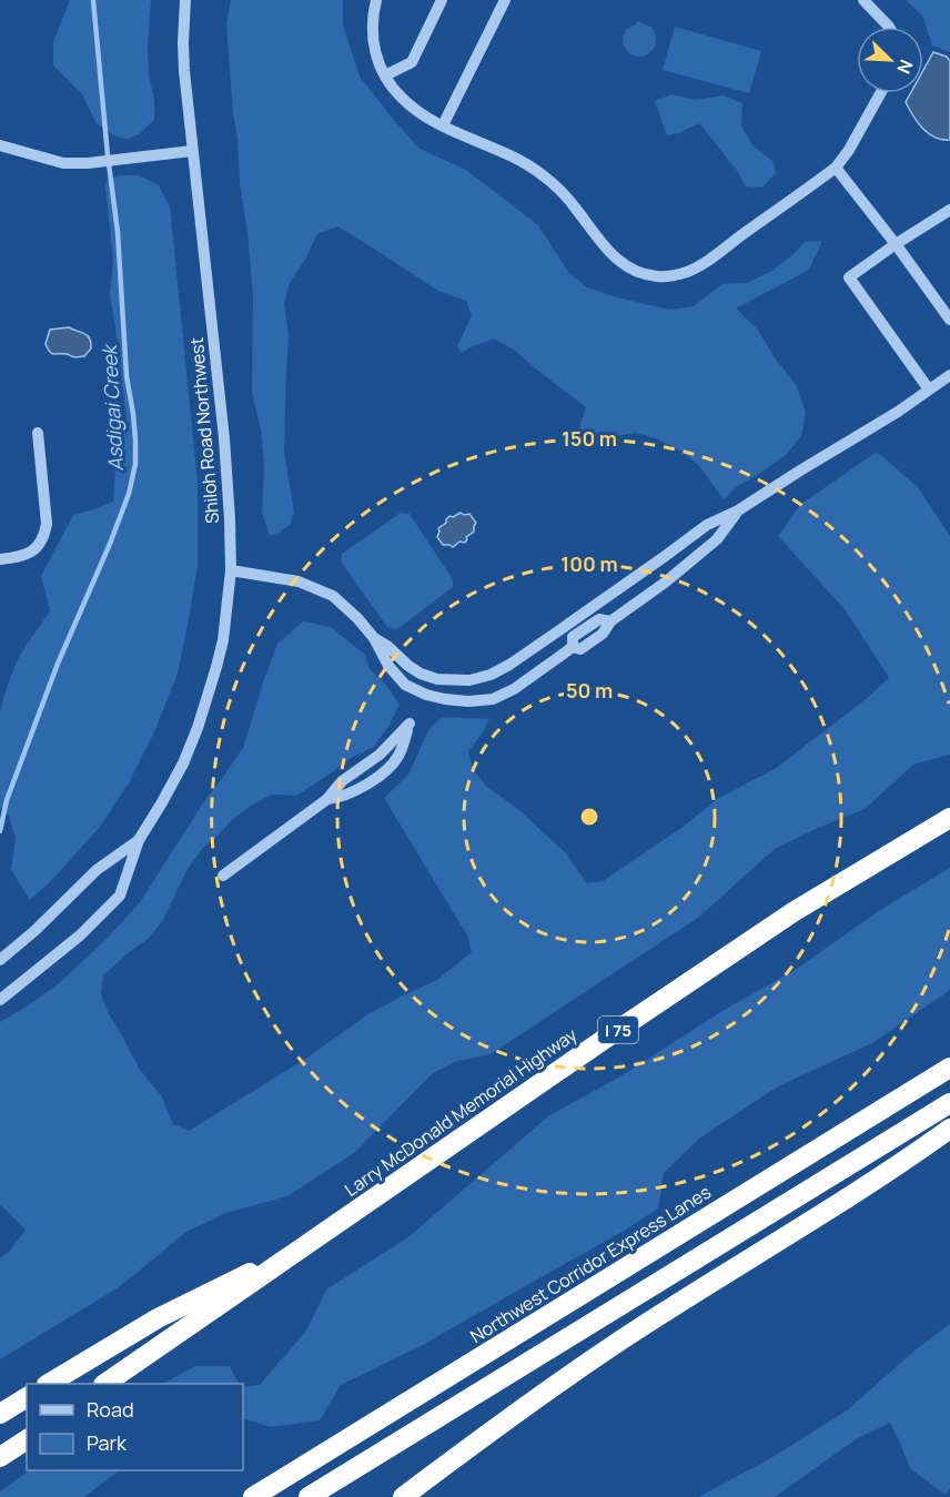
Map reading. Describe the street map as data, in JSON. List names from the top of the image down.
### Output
{
  "streets": {
    "highway": ["I 75", "Larry McDonald Memorial Highway", "Northwest Corridor Express Lanes"],
    "street": ["Shiloh Road Northwest"]
  },
  "water": ["Asdigai Creek"],
  "legend": ["Road", "Park"],
  "north": "bottom right",
  "rings": ["150 m", "100 m", "50 m"]
}
